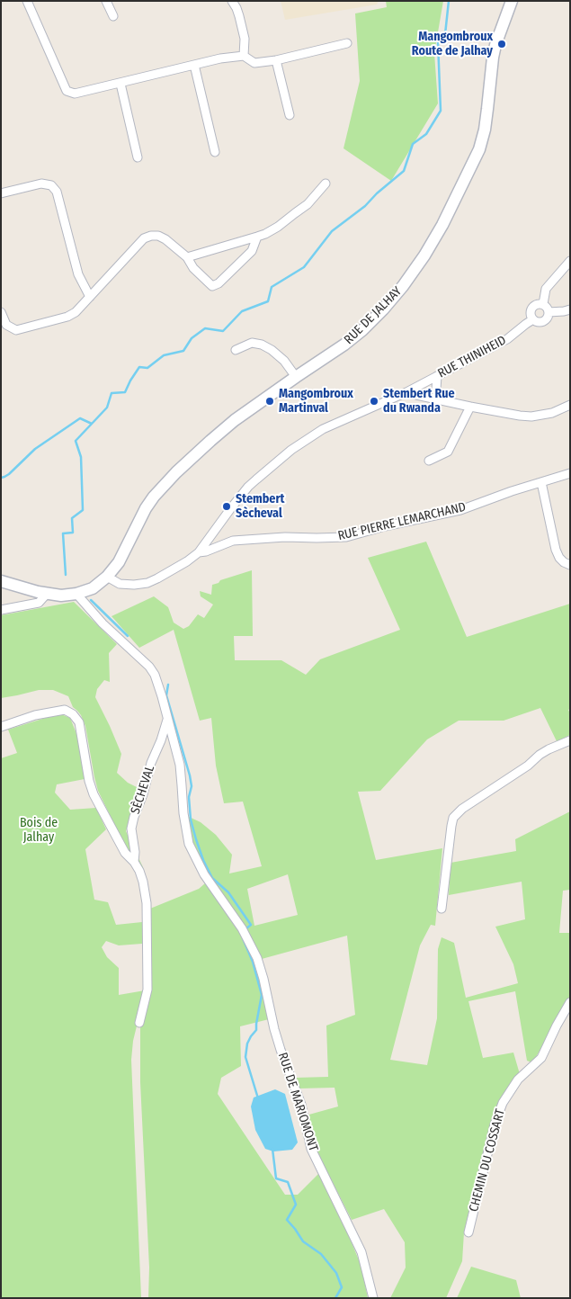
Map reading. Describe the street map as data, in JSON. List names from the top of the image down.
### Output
{
  "streets": {
    "main road": ["RUE DE JALHAY"],
    "street": [
      "RUE THINIHEID",
      "RUE PIERRE LEMARCHAND",
      "SÈCHEVAL",
      "RUE DE MARIOMONT",
      "CHEMIN DU COSSART"
    ]
  },
  "crossings": [
    ["RUE DE JALHAY", "RUE PIERRE LEMARCHAND"],
    ["RUE DE JALHAY", "RUE DE MARIOMONT"],
    ["RUE THINIHEID", "RUE PIERRE LEMARCHAND"],
    ["SÈCHEVAL", "RUE DE MARIOMONT"]
  ],
  "parks": ["Bois de Jalhay"],
  "places": [
    "Mangombroux Route de Jalhay",
    "Mangombroux Martinval",
    "Stembert Rue du Rwanda",
    "Stembert Sècheval"
  ]
}
